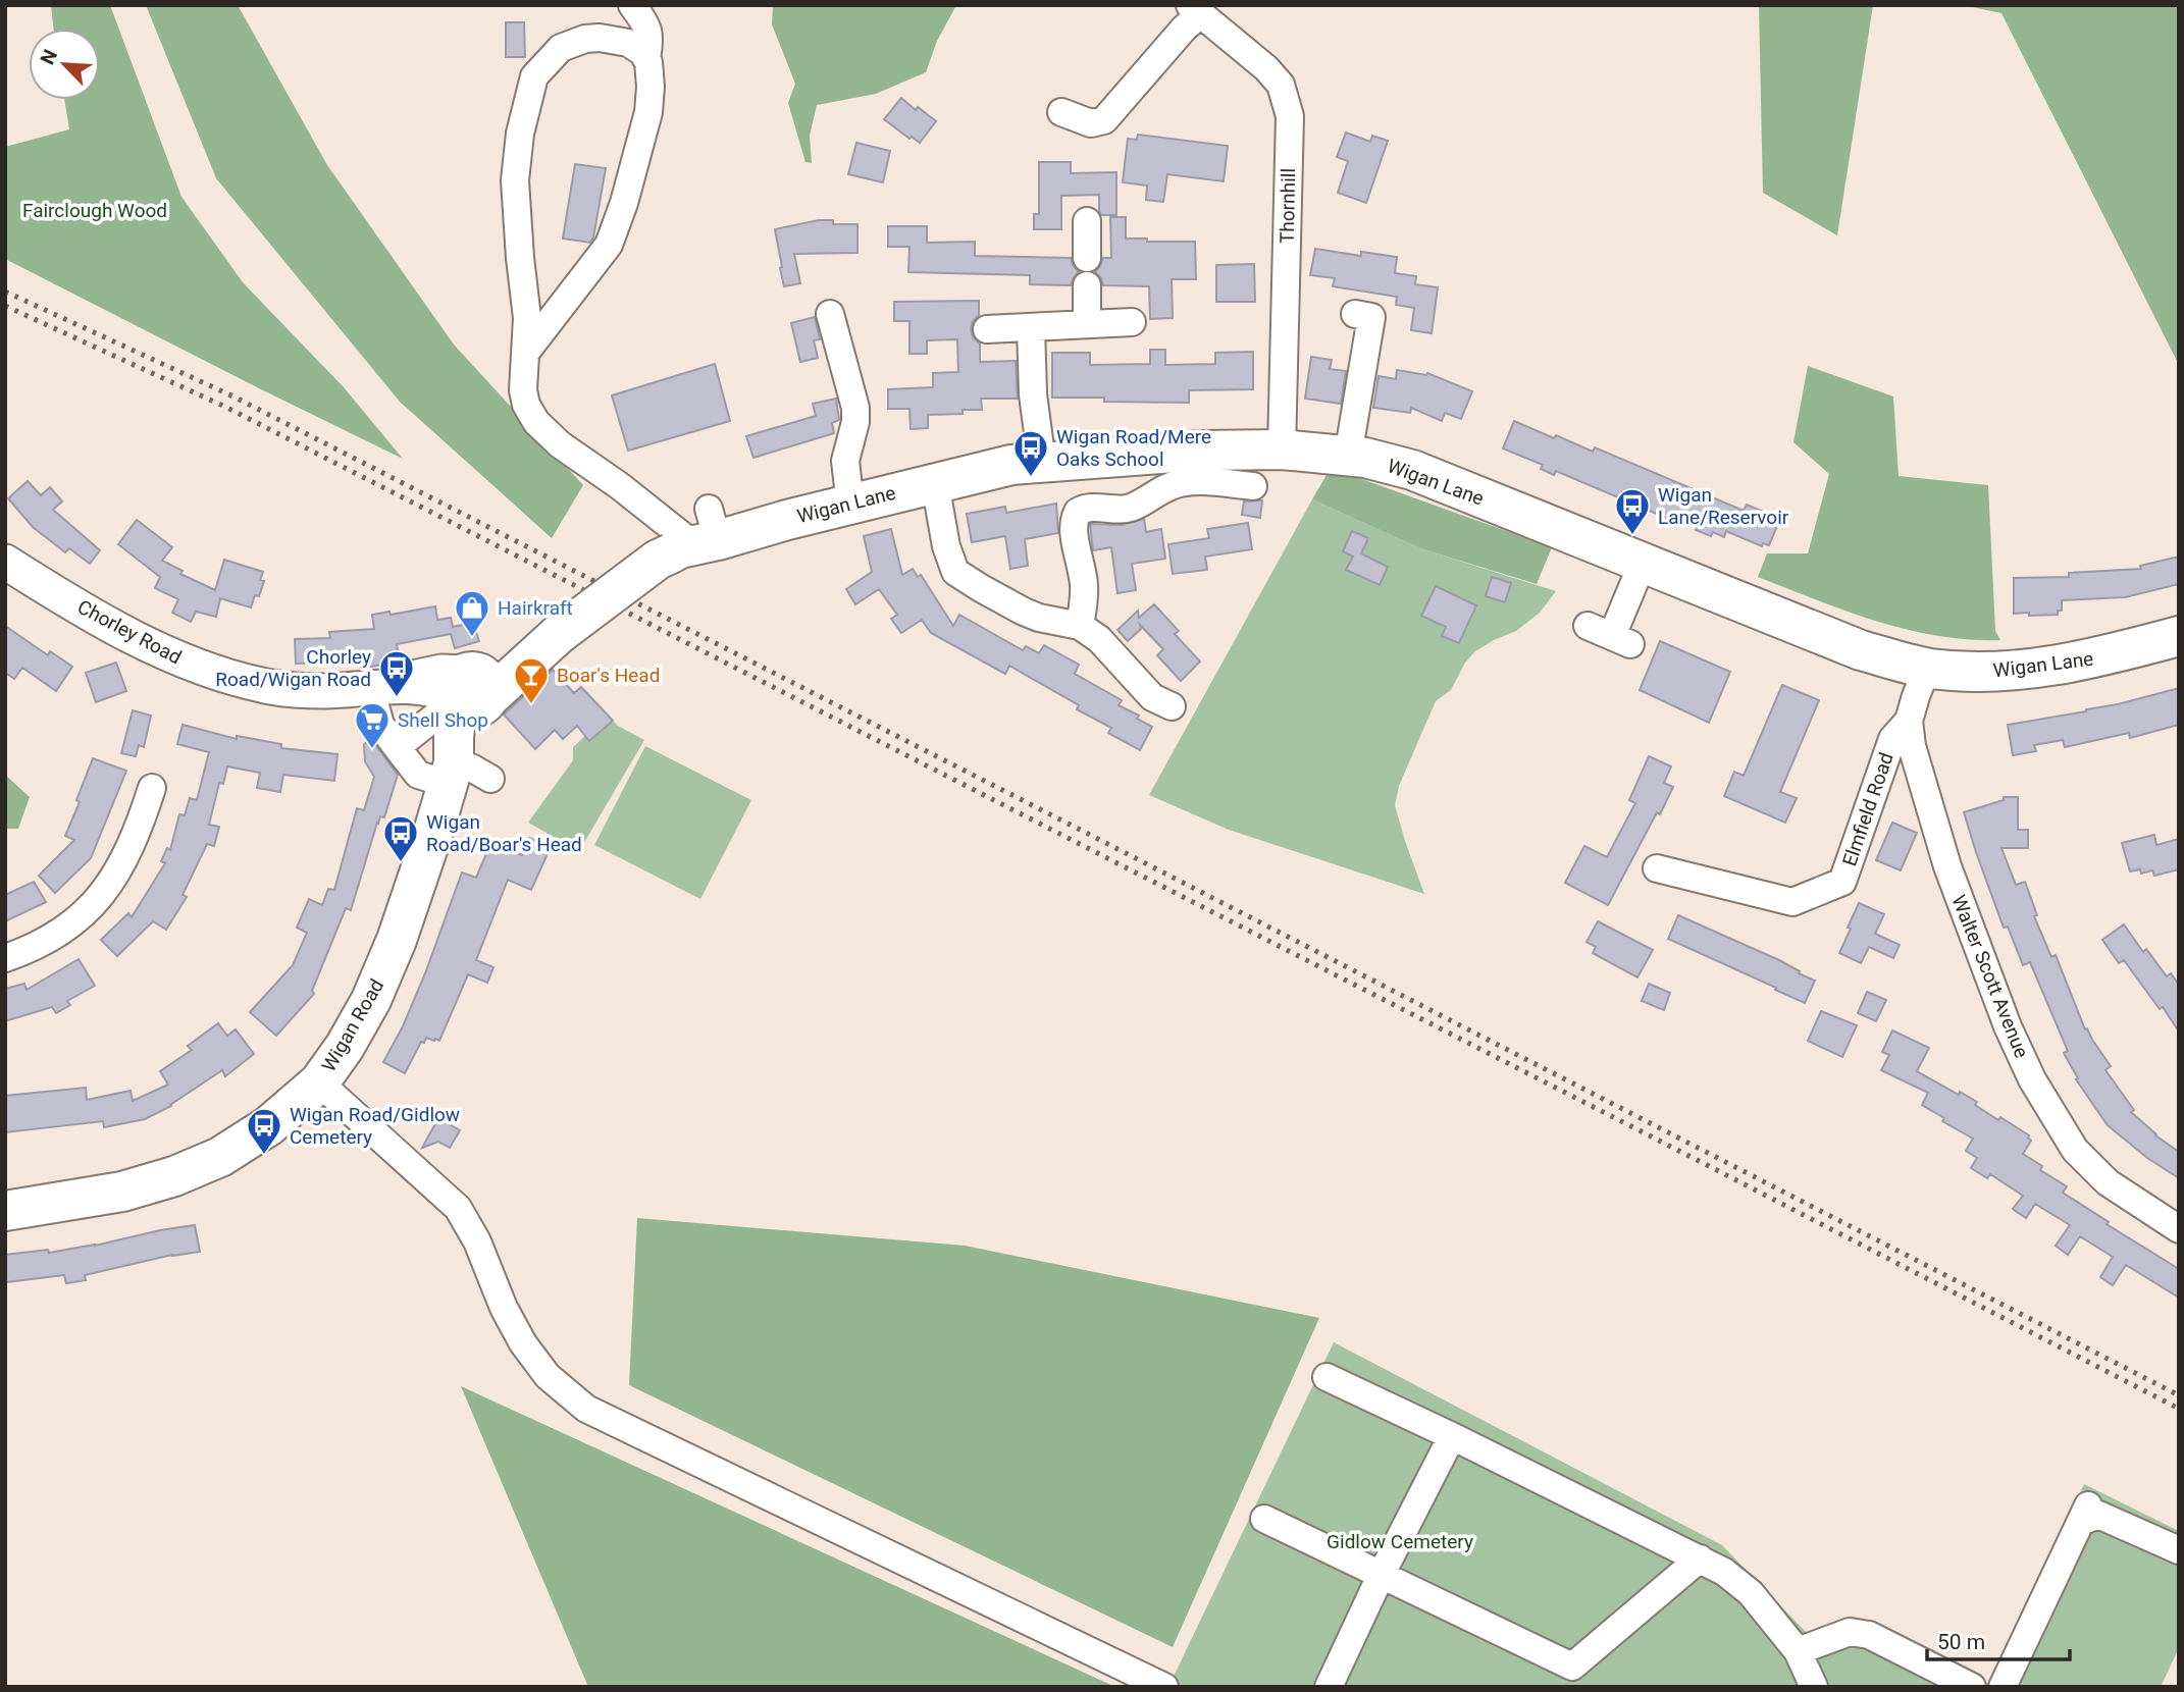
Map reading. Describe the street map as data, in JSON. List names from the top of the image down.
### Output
{
  "streets": {
    "highway": ["Wigan Lane", "Wigan Road"],
    "main road": ["Chorley Road"],
    "street": ["Thornhill", "Elmfield Road", "Walter Scott Avenue"]
  },
  "crossings": [
    ["Thornhill", "Wigan Lane"],
    ["Wigan Lane", "Walter Scott Avenue"],
    ["Chorley Road", "Wigan Road"],
    ["Elmfield Road", "Walter Scott Avenue"]
  ],
  "parks": ["Fairclough Wood", "Gidlow Cemetery"],
  "places": {
    "bus stop": [
      "Wigan Road/Mere Oaks School",
      "Wigan Lane/Reservoir",
      "Chorley Road/Wigan Road",
      "Wigan Road/Boar's Head",
      "Wigan Road/Gidlow Cemetery"
    ],
    "shop": ["Hairkraft"],
    "bar": ["Boar's Head"],
    "supermarket": ["Shell Shop"]
  },
  "scale_bar": "50 m",
  "north": "top left"
}
